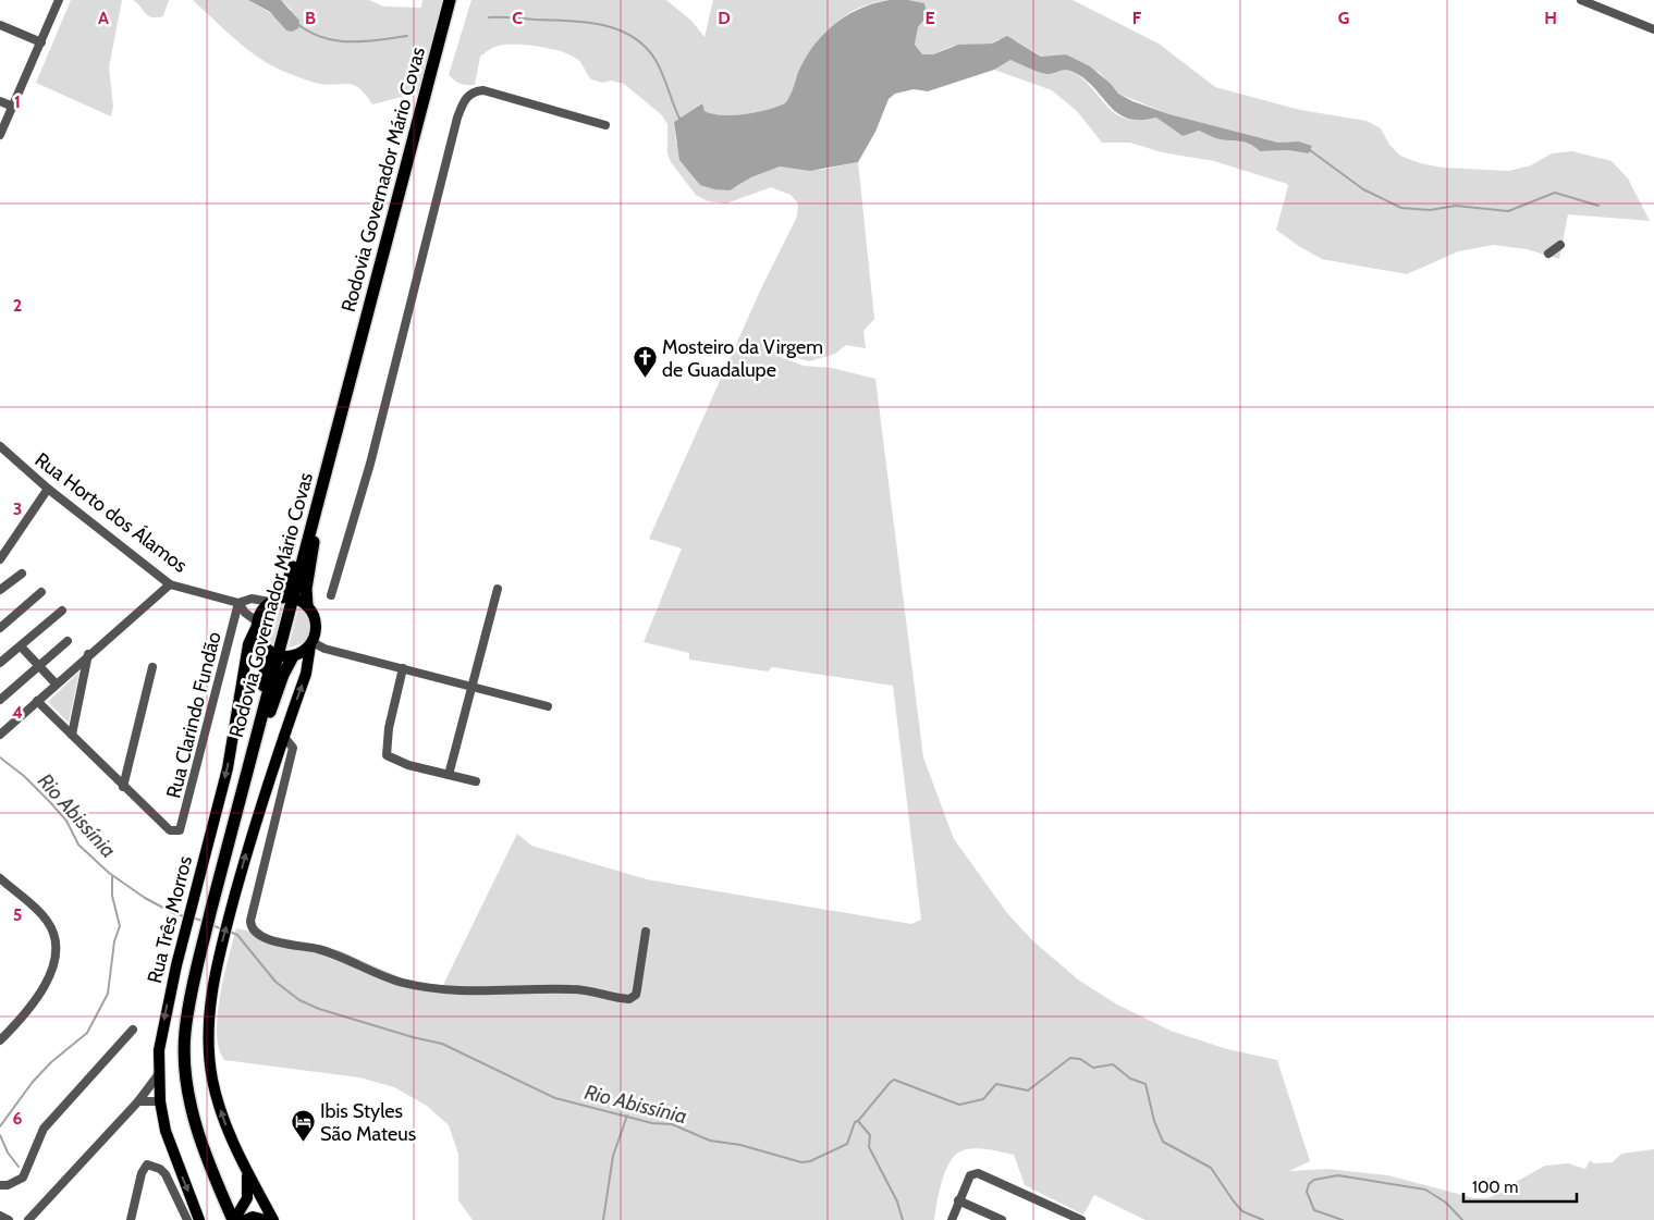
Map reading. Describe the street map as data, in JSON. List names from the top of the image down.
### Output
{
  "streets": {
    "highway": ["Rodovia Governador Mário Covas"],
    "main road": ["Rua Três Morros"],
    "street": ["Rua Horto dos Álamos", "Rua Clarindo Fundão"]
  },
  "crossings": [
    ["Rua Horto dos Álamos", "Rua Clarindo Fundão"],
    ["Rua Horto dos Álamos", "Rua Três Morros"]
  ],
  "water": ["Rio Abissínia"],
  "places": {
    "church": ["Mosteiro da Virgem de Guadalupe"],
    "hotel": ["Ibis Styles São Mateus"]
  },
  "scale_bar": "100 m",
  "grid": {
    "columns": [
      "A",
      "B",
      "C",
      "D",
      "E",
      "F",
      "G",
      "H"
    ],
    "rows": [
      "1",
      "2",
      "3",
      "4",
      "5",
      "6"
    ]
  }
}
